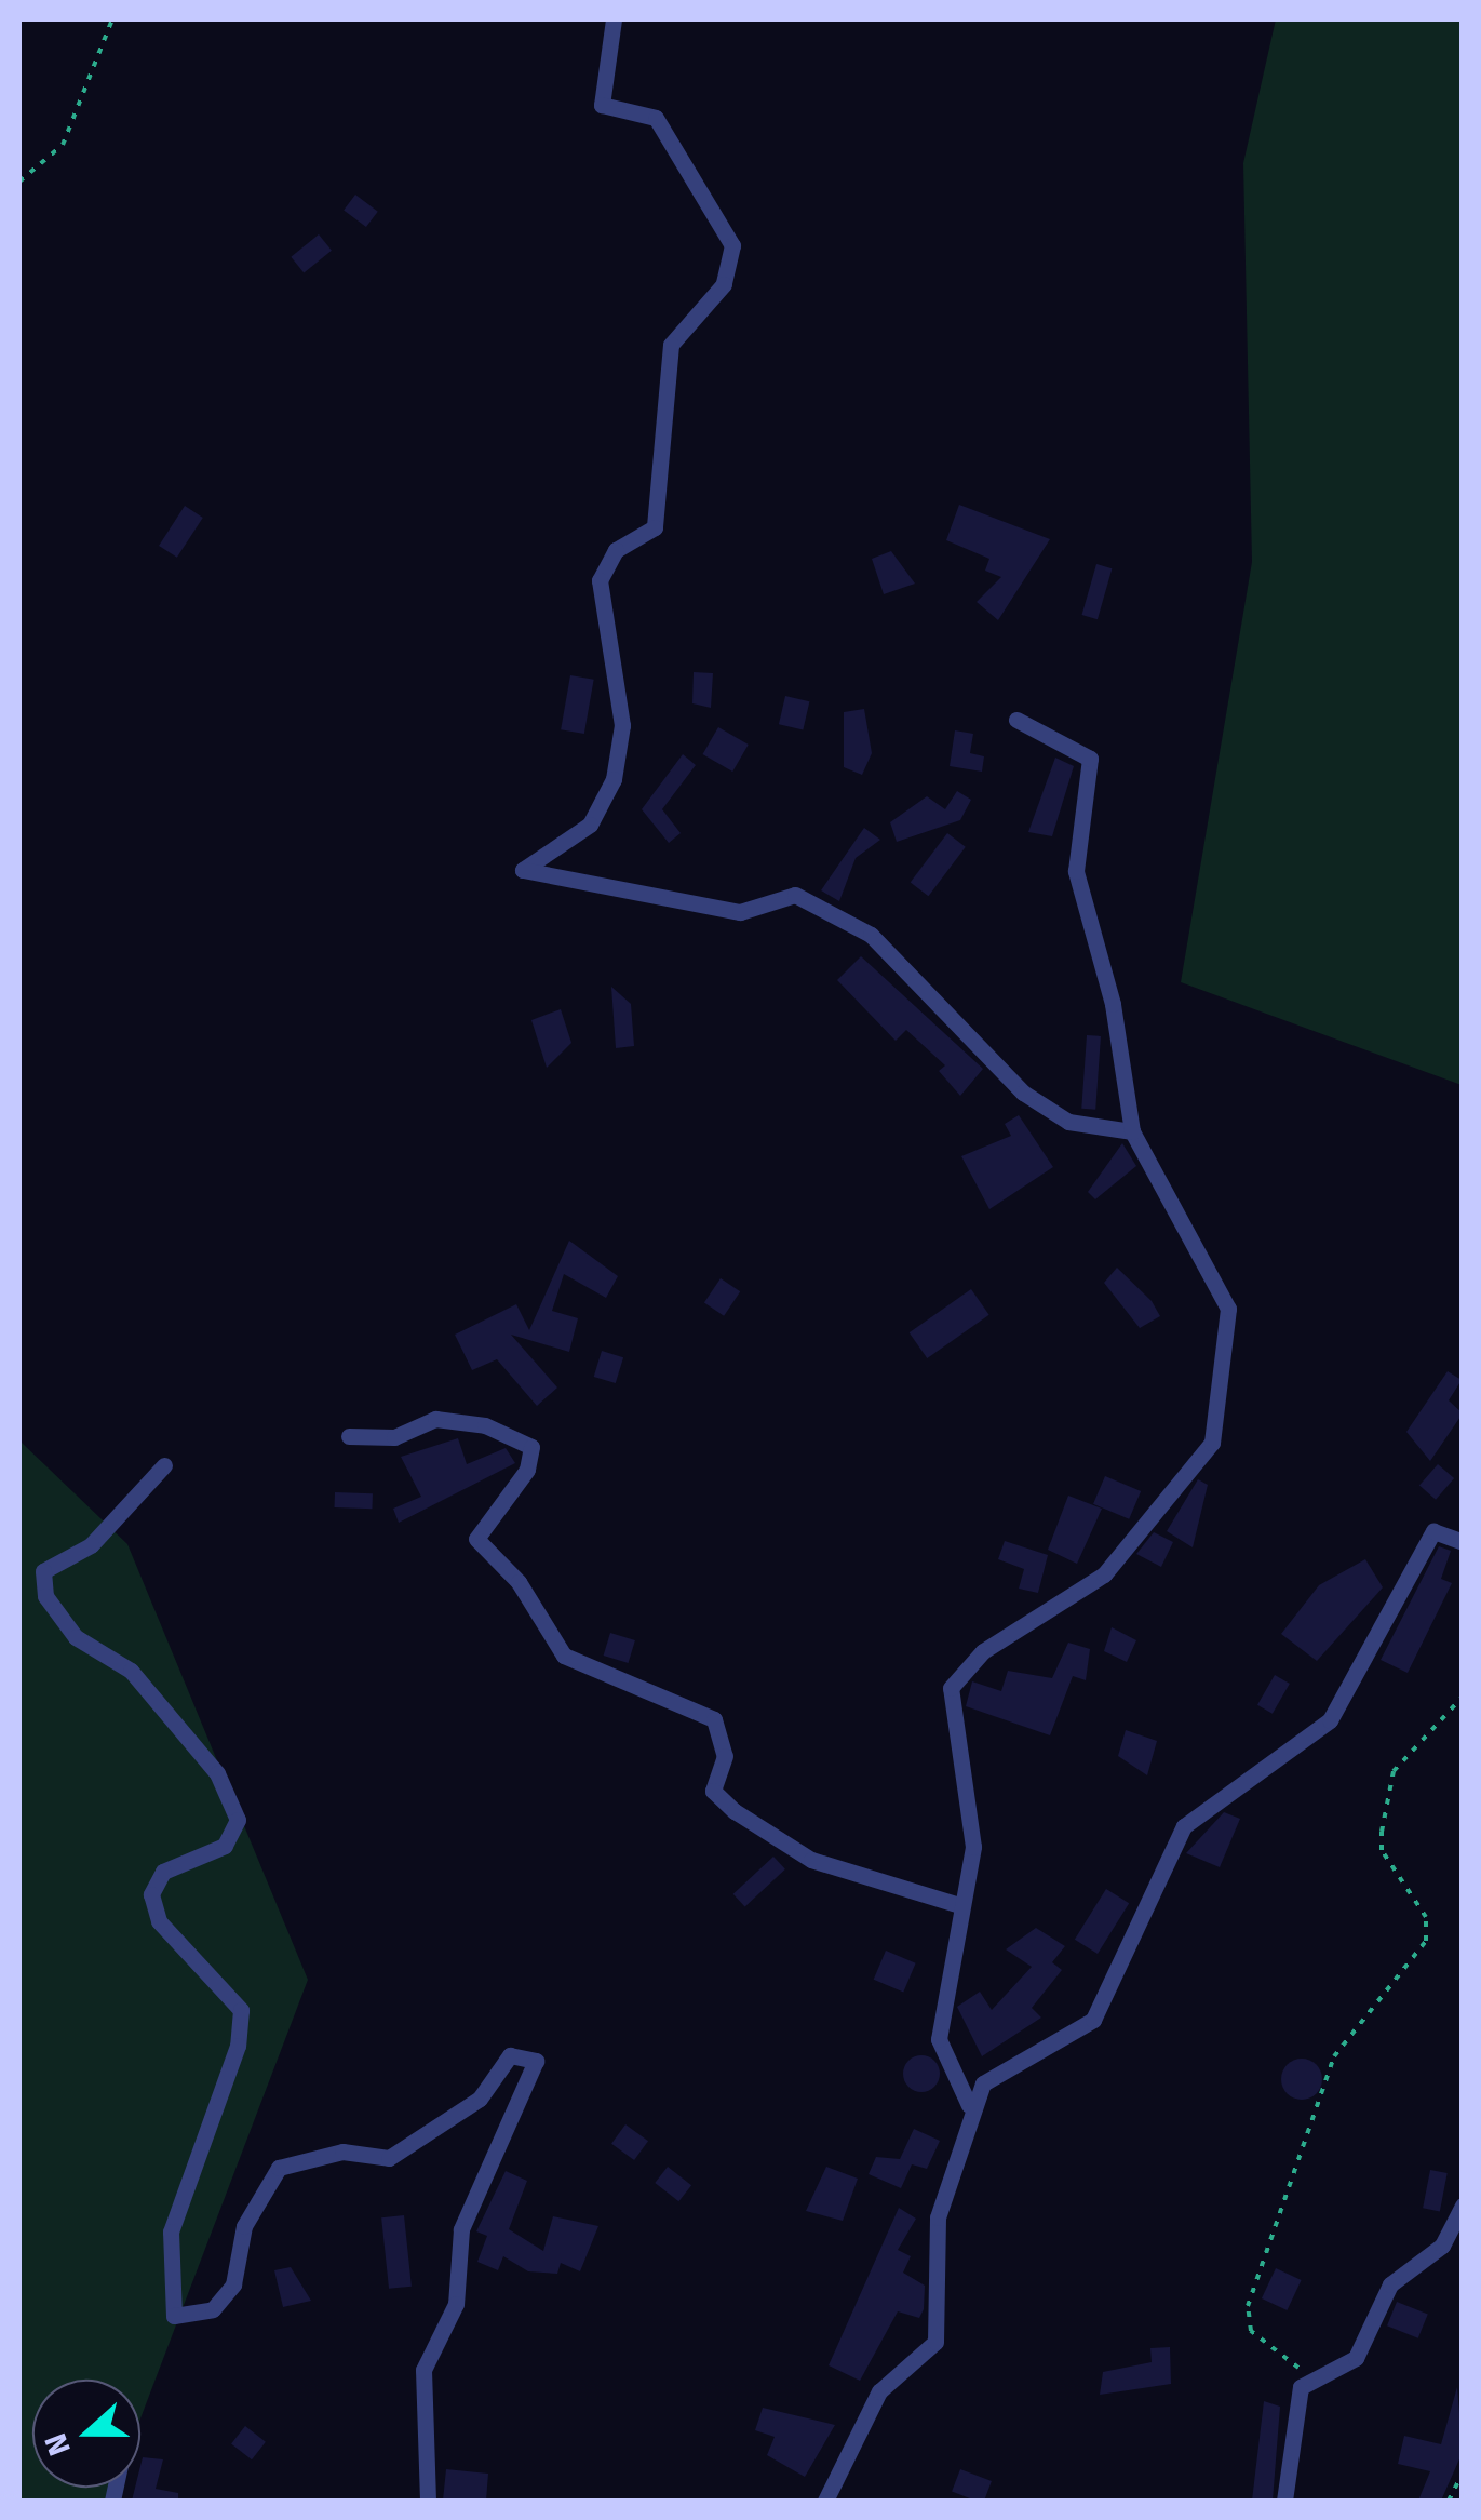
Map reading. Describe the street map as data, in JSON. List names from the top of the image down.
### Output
{
  "north": "left"
}
